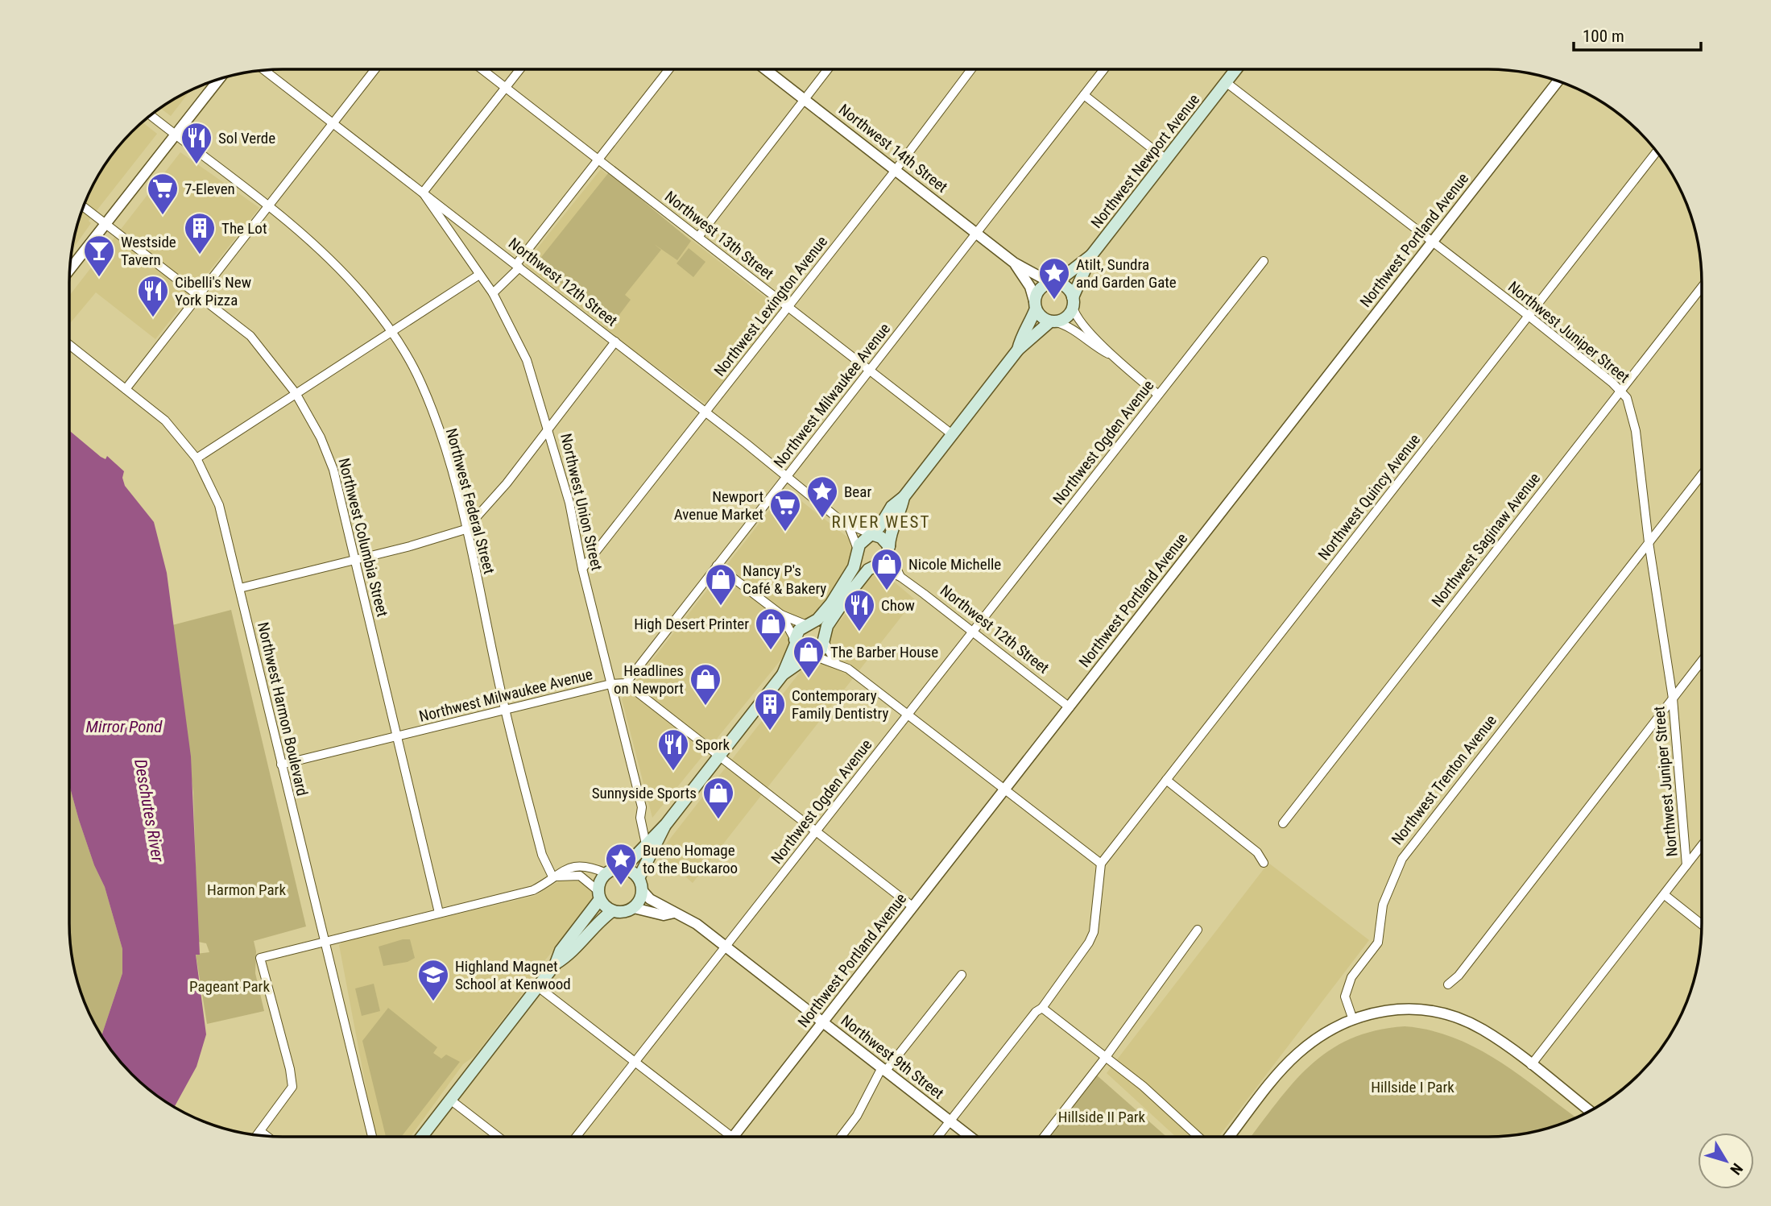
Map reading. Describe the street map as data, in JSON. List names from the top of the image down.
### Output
{
  "streets": {
    "main road": ["Northwest Newport Avenue"],
    "street": [
      "Northwest 14th Street",
      "Northwest 13th Street",
      "Northwest Portland Avenue",
      "Northwest 12th Street",
      "Northwest Lexington Avenue",
      "Northwest Juniper Street",
      "Northwest Milwaukee Avenue",
      "Northwest Ogden Avenue",
      "Northwest Quincy Avenue",
      "Northwest Federal Street",
      "Northwest Union Street",
      "Northwest Columbia Street",
      "Northwest Saginaw Avenue",
      "Northwest Harmon Boulevard",
      "Northwest Trenton Avenue",
      "Northwest 9th Street"
    ]
  },
  "crossings": [
    ["Northwest 14th Street", "Northwest Newport Avenue"],
    ["Northwest 14th Street", "Northwest Lexington Avenue"],
    ["Northwest 14th Street", "Northwest Milwaukee Avenue"],
    ["Northwest Newport Avenue", "Northwest Juniper Street"],
    ["Northwest 13th Street", "Northwest Lexington Avenue"],
    ["Northwest 13th Street", "Northwest Milwaukee Avenue"],
    ["Northwest Portland Avenue", "Northwest 12th Street"],
    ["Northwest Portland Avenue", "Northwest Juniper Street"],
    ["Northwest Portland Avenue", "Northwest 9th Street"],
    ["Northwest 12th Street", "Northwest Lexington Avenue"],
    ["Northwest 12th Street", "Northwest Milwaukee Avenue"],
    ["Northwest 12th Street", "Northwest Ogden Avenue"],
    ["Northwest 12th Street", "Northwest Union Street"],
    ["Northwest Lexington Avenue", "Northwest Union Street"],
    ["Northwest Juniper Street", "Northwest Quincy Avenue"],
    ["Northwest Juniper Street", "Northwest Saginaw Avenue"],
    ["Northwest Juniper Street", "Northwest Trenton Avenue"],
    ["Northwest Milwaukee Avenue", "Northwest Federal Street"],
    ["Northwest Milwaukee Avenue", "Northwest Union Street"],
    ["Northwest Milwaukee Avenue", "Northwest Columbia Street"],
    ["Northwest Milwaukee Avenue", "Northwest Harmon Boulevard"],
    ["Northwest Ogden Avenue", "Northwest 9th Street"]
  ],
  "districts": ["RIVER WEST"],
  "water": ["Mirror Pond", "Deschutes River"],
  "parks": [
    "Harmon Park",
    "Pageant Park",
    "Hillside I Park",
    "Hillside II Park"
  ],
  "places": {
    "restaurant": [
      "Sol Verde",
      "Cibelli's New York Pizza",
      "Chow",
      "Spork"
    ],
    "supermarket": ["7-Eleven", "Newport Avenue Market"],
    "building": ["The Lot", "Contemporary Family Dentistry"],
    "bar": ["Westside Tavern"],
    "place": ["Atilt, Sundra and Garden Gate", "Bear", "Bueno Homage to the Buckaroo"],
    "shop": [
      "Nicole Michelle",
      "Nancy P's Café & Bakery",
      "High Desert Printer",
      "The Barber House",
      "Headlines on Newport",
      "Sunnyside Sports"
    ],
    "school or university": ["Highland Magnet School at Kenwood"]
  },
  "scale_bar": "100 m",
  "north": "bottom right"
}
